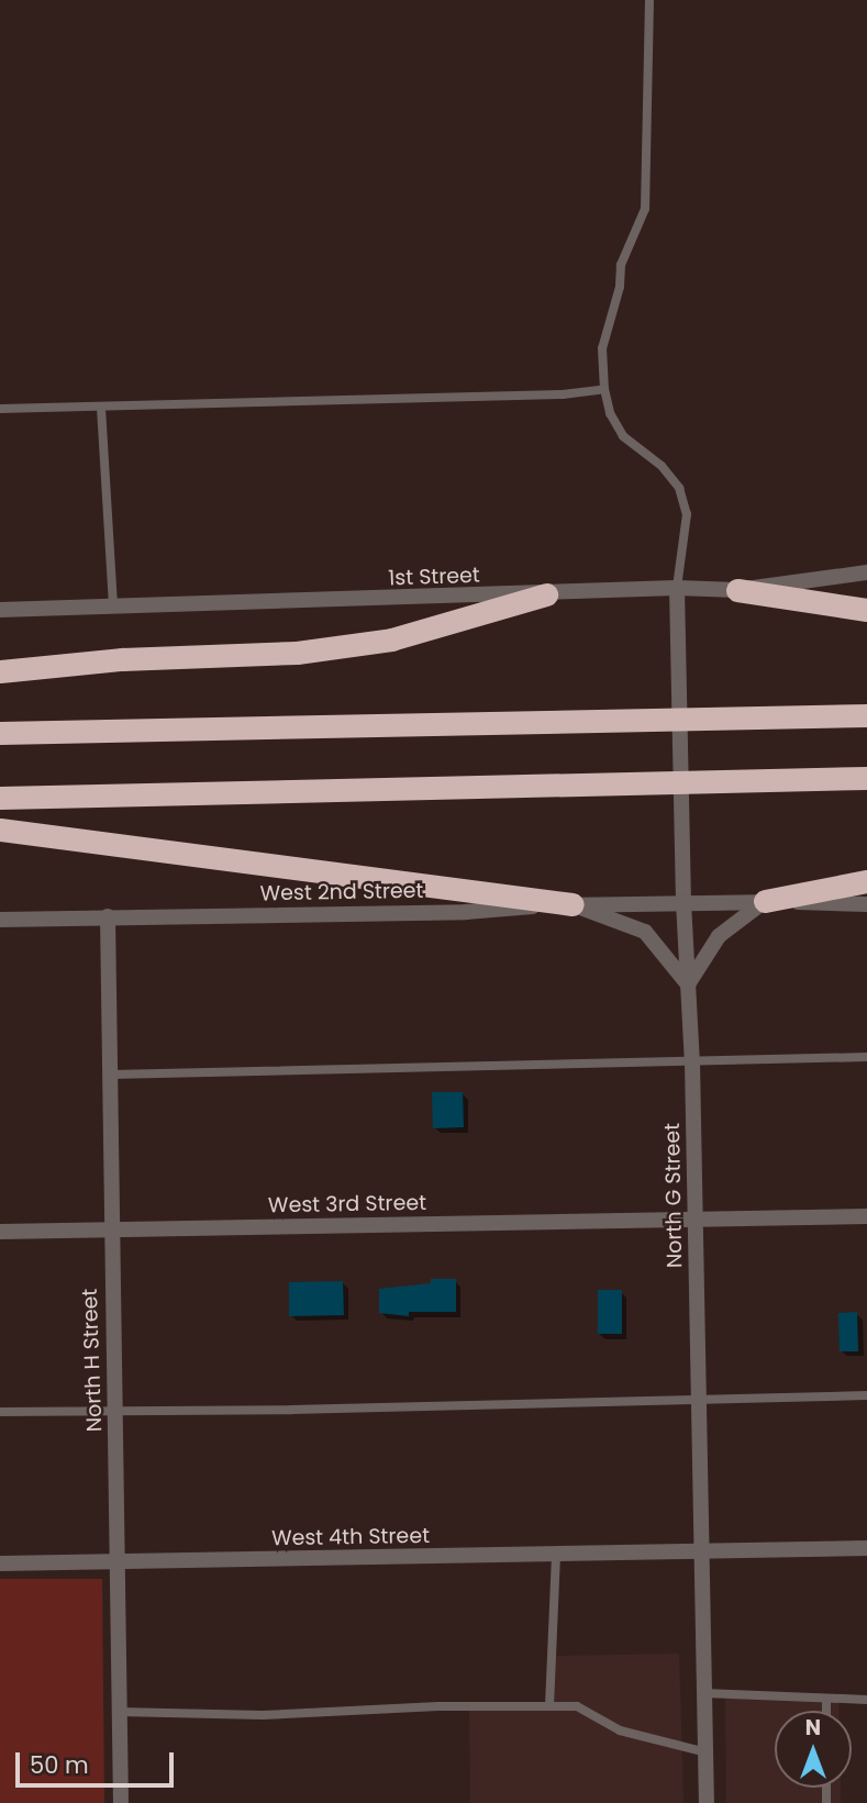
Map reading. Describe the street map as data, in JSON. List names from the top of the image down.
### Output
{
  "streets": {
    "street": [
      "1st Street",
      "West 2nd Street",
      "North G Street",
      "West 3rd Street",
      "North H Street",
      "West 4th Street"
    ]
  },
  "crossings": [
    ["1st Street", "North G Street"],
    ["West 2nd Street", "North G Street"],
    ["West 2nd Street", "North H Street"],
    ["North G Street", "West 3rd Street"],
    ["North G Street", "West 4th Street"],
    ["West 3rd Street", "North H Street"],
    ["North H Street", "West 4th Street"]
  ],
  "scale_bar": "50 m",
  "north": "top"
}
